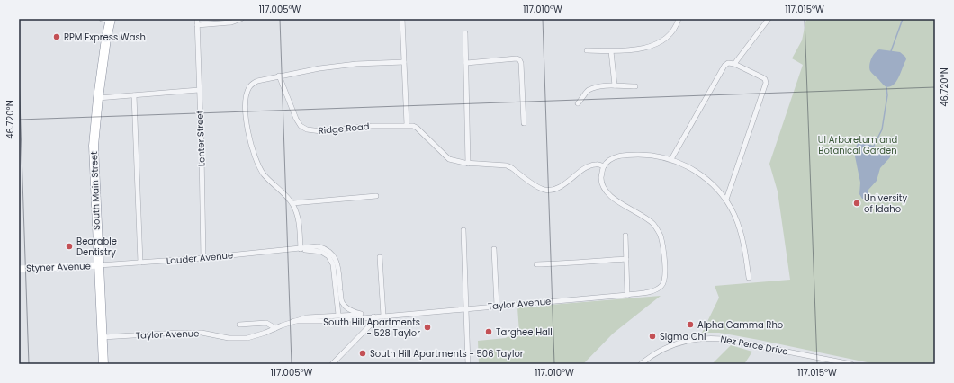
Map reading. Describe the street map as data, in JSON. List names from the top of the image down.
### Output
{
  "streets": {
    "highway": ["South Main Street"],
    "street": [
      "Ridge Road",
      "Lenter Street",
      "Lauder Avenue",
      "Styner Avenue",
      "Taylor Avenue",
      "Nez Perce Drive"
    ]
  },
  "crossings": [
    ["Lenter Street", "Lauder Avenue"],
    ["South Main Street", "Lauder Avenue"],
    ["South Main Street", "Styner Avenue"],
    ["South Main Street", "Taylor Avenue"],
    ["Lauder Avenue", "Styner Avenue"],
    ["Lauder Avenue", "Taylor Avenue"]
  ],
  "parks": ["UI Arboretum and Botanical Garden"],
  "places": [
    "RPM Express Wash",
    "University of Idaho",
    "Bearable Dentistry",
    "Alpha Gamma Rho",
    "South Hill Apartments - 528 Taylor",
    "Targhee Hall",
    "Sigma Chi",
    "South Hill Apartments - 506 Taylor"
  ],
  "coordinates": [
    "117.005°W",
    "117.010°W",
    "117.015°W",
    "46.720°N"
  ]
}
